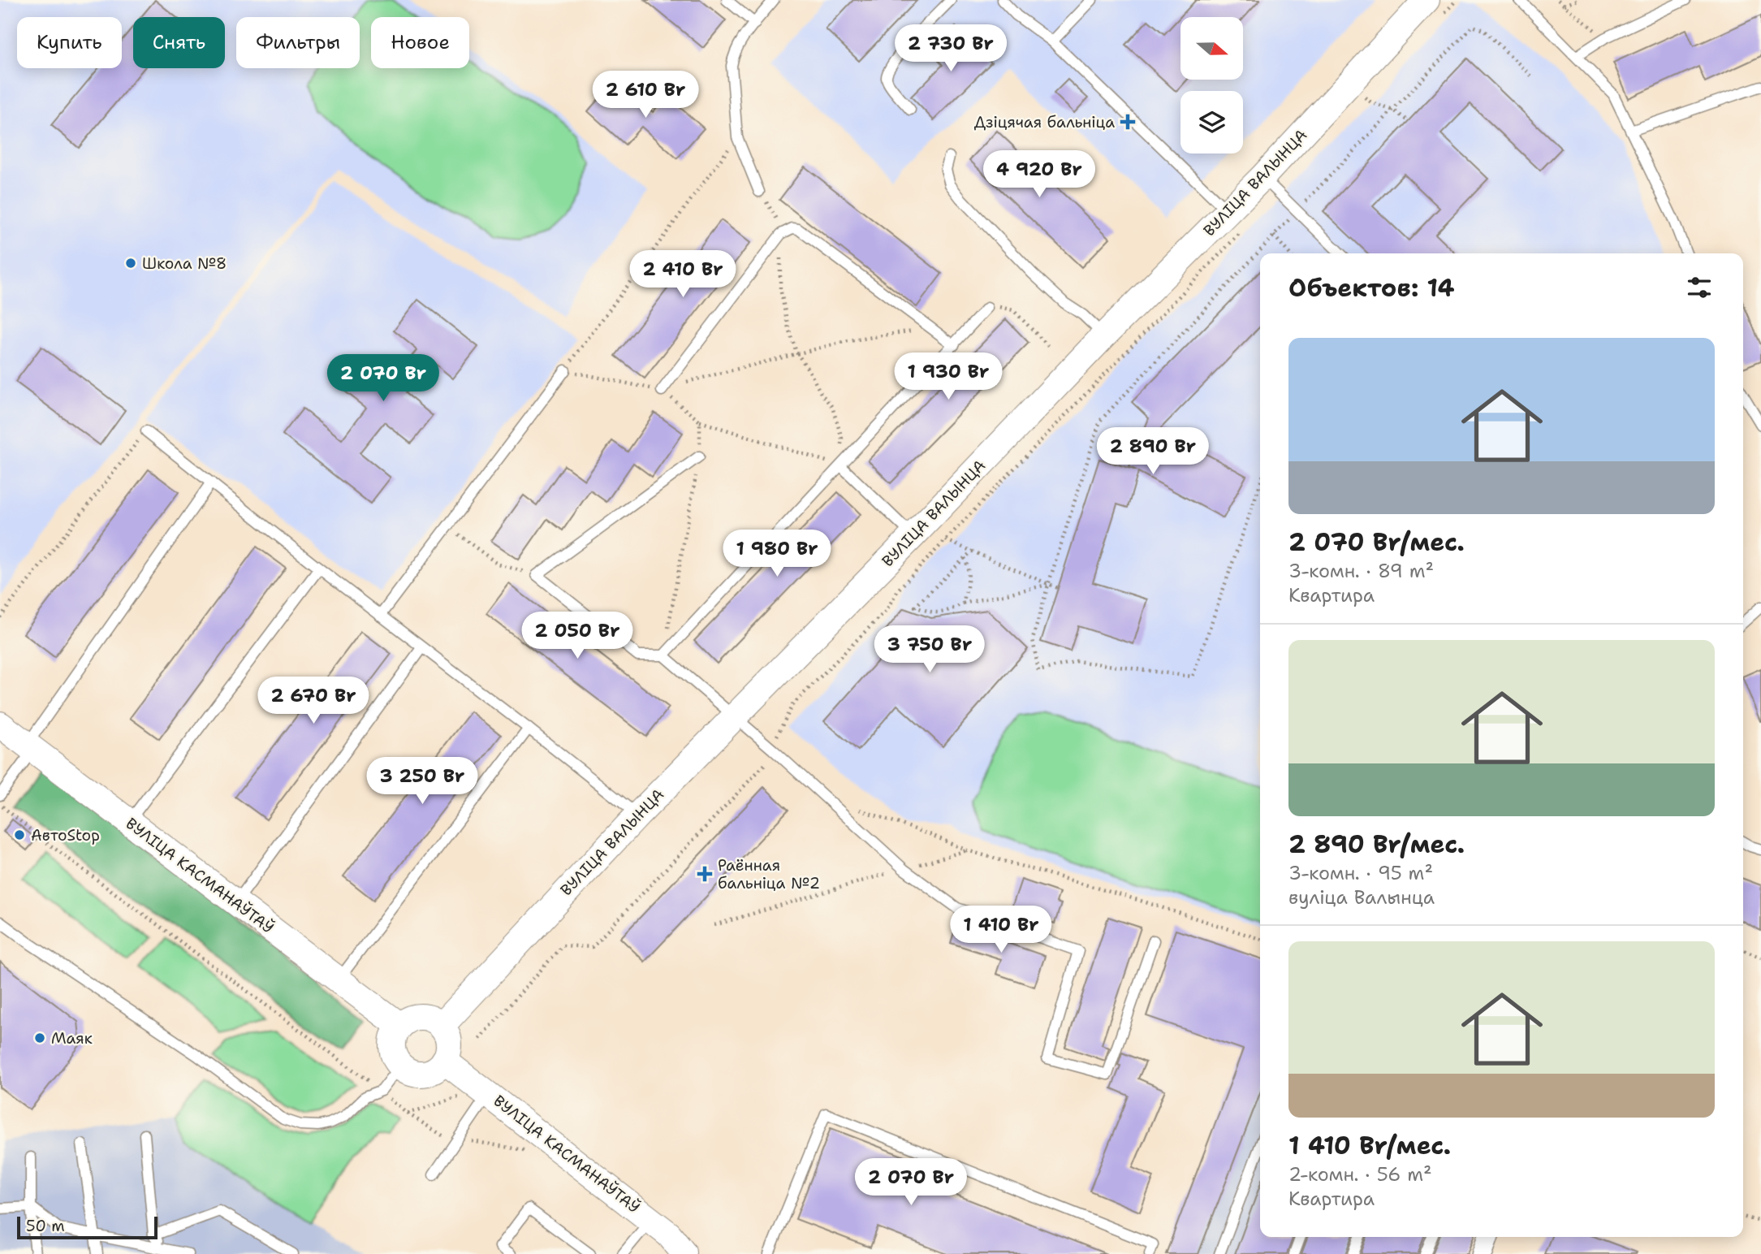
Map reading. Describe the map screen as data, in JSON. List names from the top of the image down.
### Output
{
  "streets": {
    "street": ["ВУЛІЦА ВАЛЫНЦА", "ВУЛІЦА КАСМАНАЎТАЎ"]
  },
  "crossings": [
    ["ВУЛІЦА ВАЛЫНЦА", "ВУЛІЦА КАСМАНАЎТАЎ"]
  ],
  "places": {
    "health": ["Дзіцячая бальніца", "Раённая бальніца №2"],
    "other": ["Школа №8", "АвтоStop", "Маяк"]
  },
  "scale_bar": "50 m",
  "north": "right",
  "page": {
    "chip": [
      "Купить",
      "Снять",
      "Фильтры",
      "Новое"
    ],
    "price": [
      "2 730 Br",
      "2 610 Br",
      "4 920 Br",
      "2 410 Br",
      "1 930 Br",
      "2 070 Br",
      "2 890 Br",
      "1 980 Br",
      "2 050 Br",
      "3 750 Br",
      "2 670 Br",
      "3 250 Br",
      "1 410 Br",
      "2 070 Br"
    ],
    "heading": "Объектов: 14",
    "list": [
      {
        "name": "2 070 Br/мес.",
        "note": "3-комн. · 89 m² · Квартира"
      },
      {
        "name": "2 890 Br/мес.",
        "note": "3-комн. · 95 m² · вуліца Валынца"
      },
      {
        "name": "1 410 Br/мес.",
        "note": "2-комн. · 56 m² · Квартира"
      }
    ],
    "scale": "50 m"
  }
}
